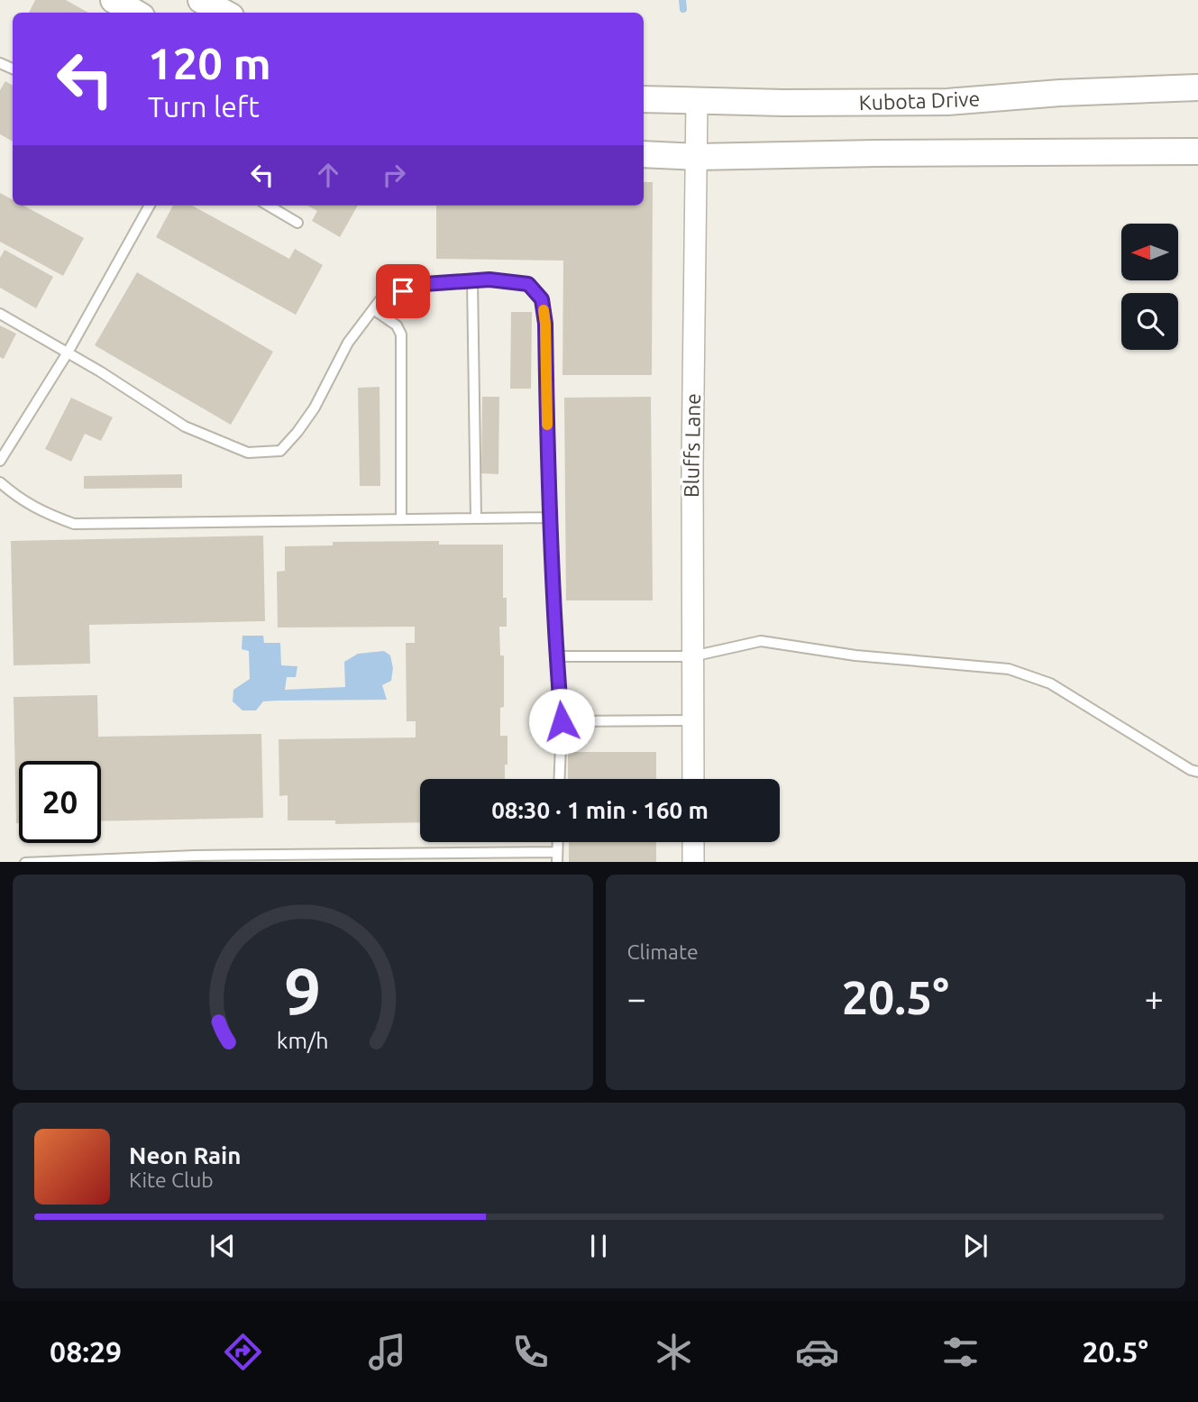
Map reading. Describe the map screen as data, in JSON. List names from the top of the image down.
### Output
{
  "streets": {
    "street": ["Kubota Drive", "Bluffs Lane"]
  },
  "crossings": [
    ["Kubota Drive", "Bluffs Lane"]
  ],
  "north": "left",
  "page": {
    "turn": ["120 m", "Turn left"],
    "limit": "20",
    "trip": "08:30 · 1 min · 160 m",
    "tile": "Climate",
    "heat": ["−", "20.5°", "+"],
    "song": ["Neon Rain", "Kite Club"],
    "tabs": ["08:29", "20.5°"],
    "gauge": ["9", "km/h"]
  }
}
